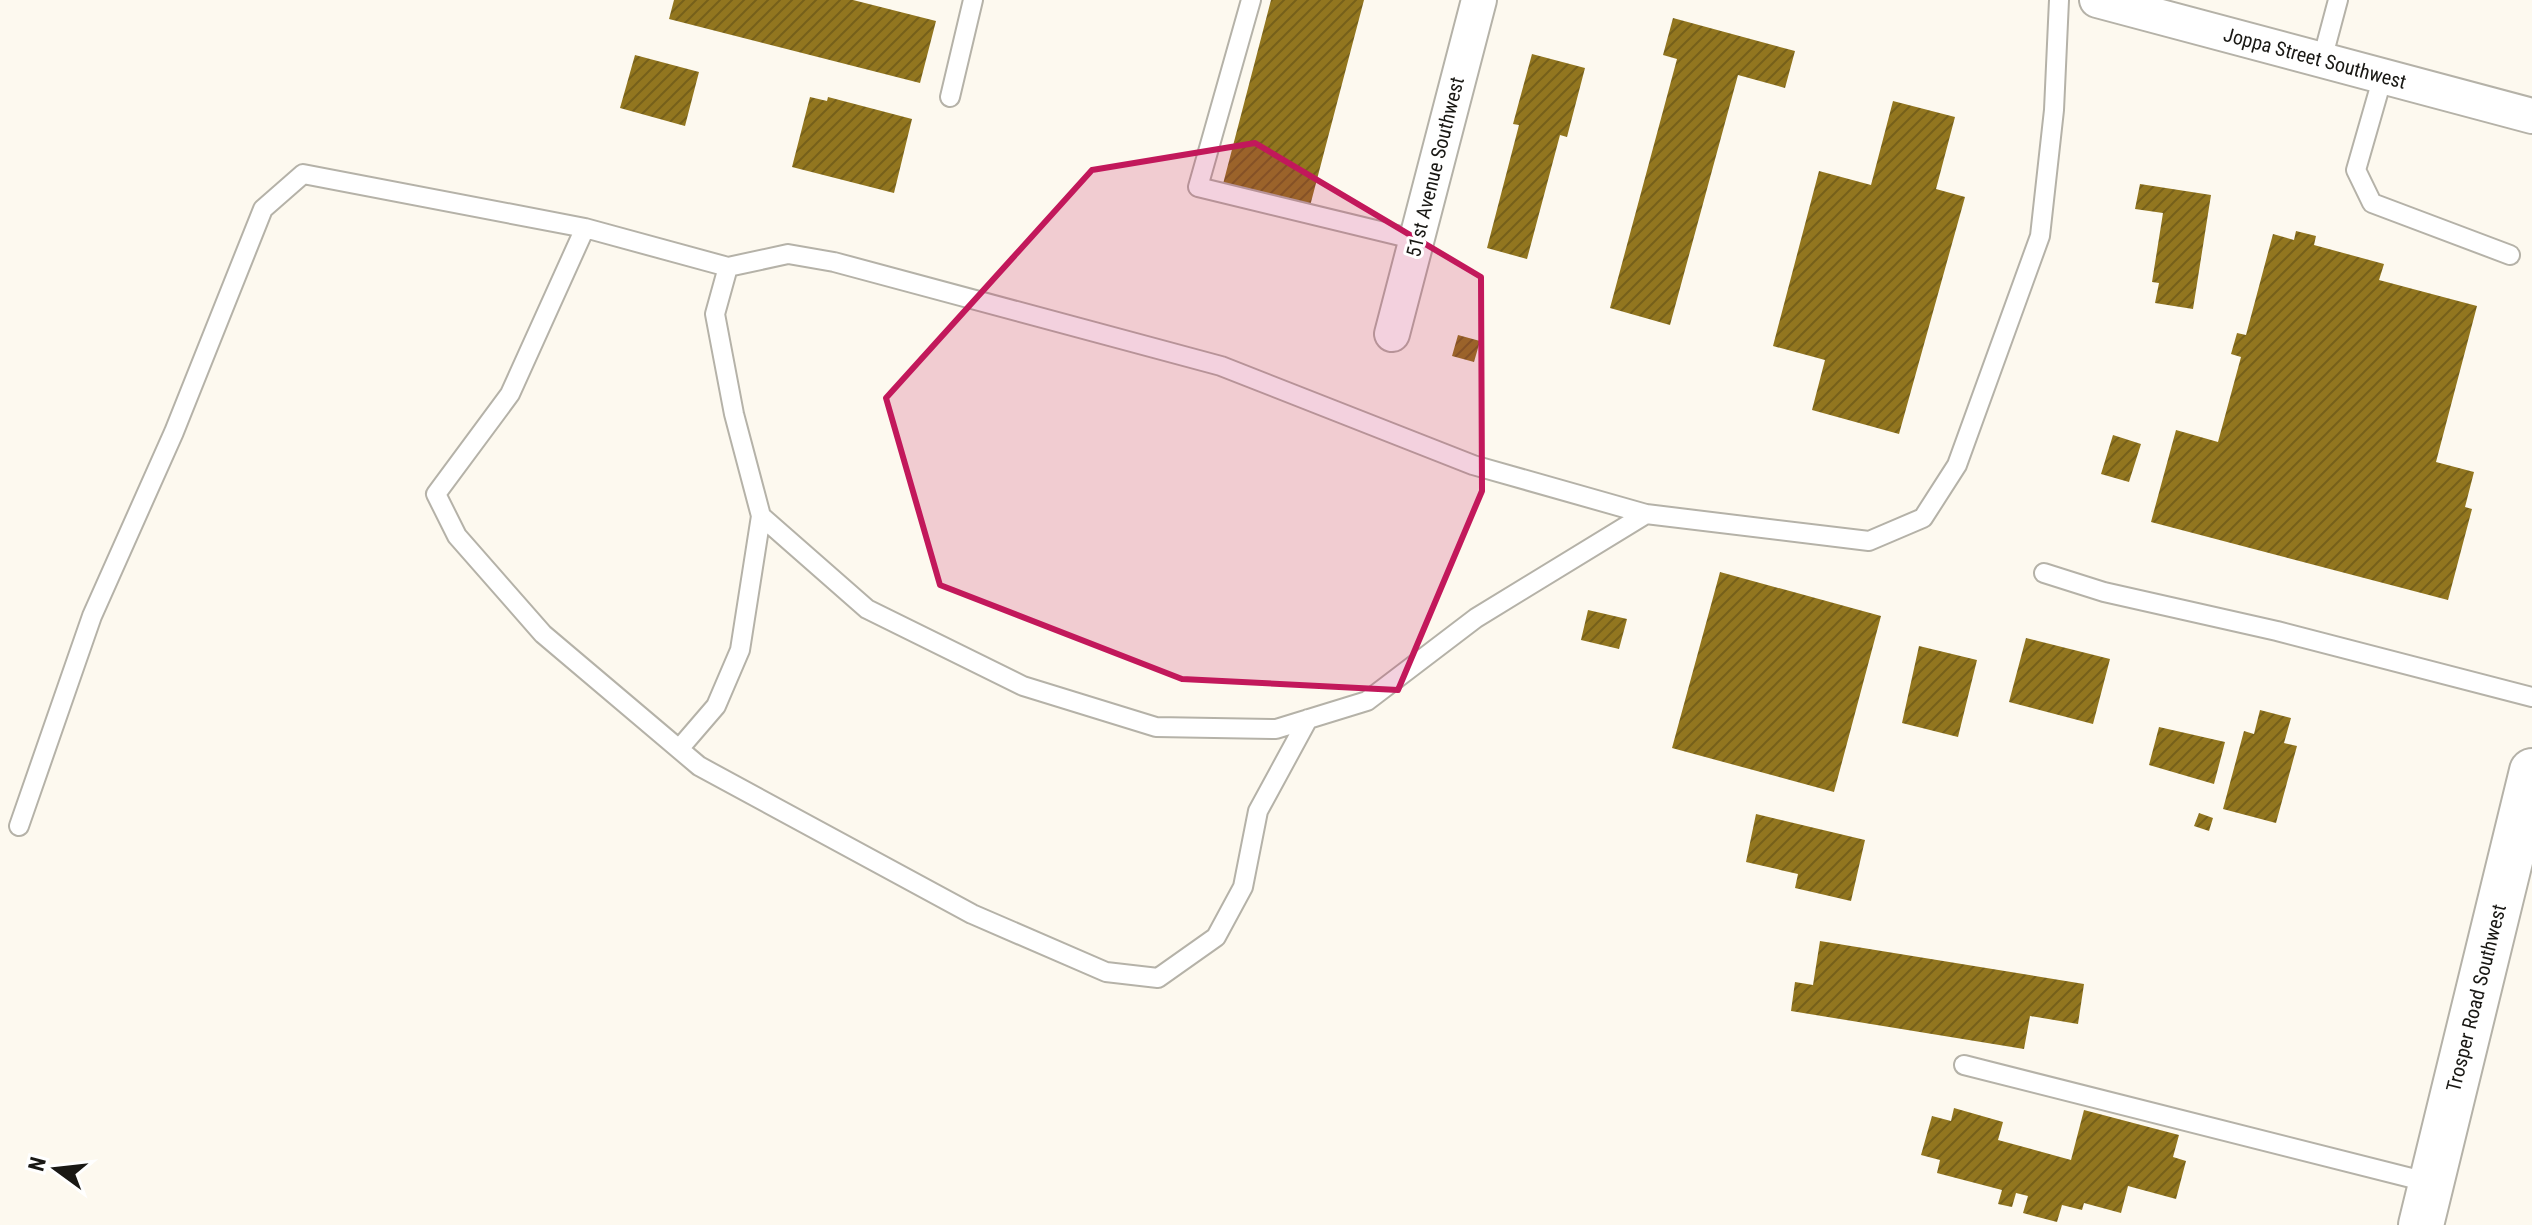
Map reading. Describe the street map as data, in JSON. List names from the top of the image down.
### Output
{
  "streets": {
    "street": ["Joppa Street Southwest", "51st Avenue Southwest", "Trosper Road Southwest"]
  },
  "north": "left"
}
